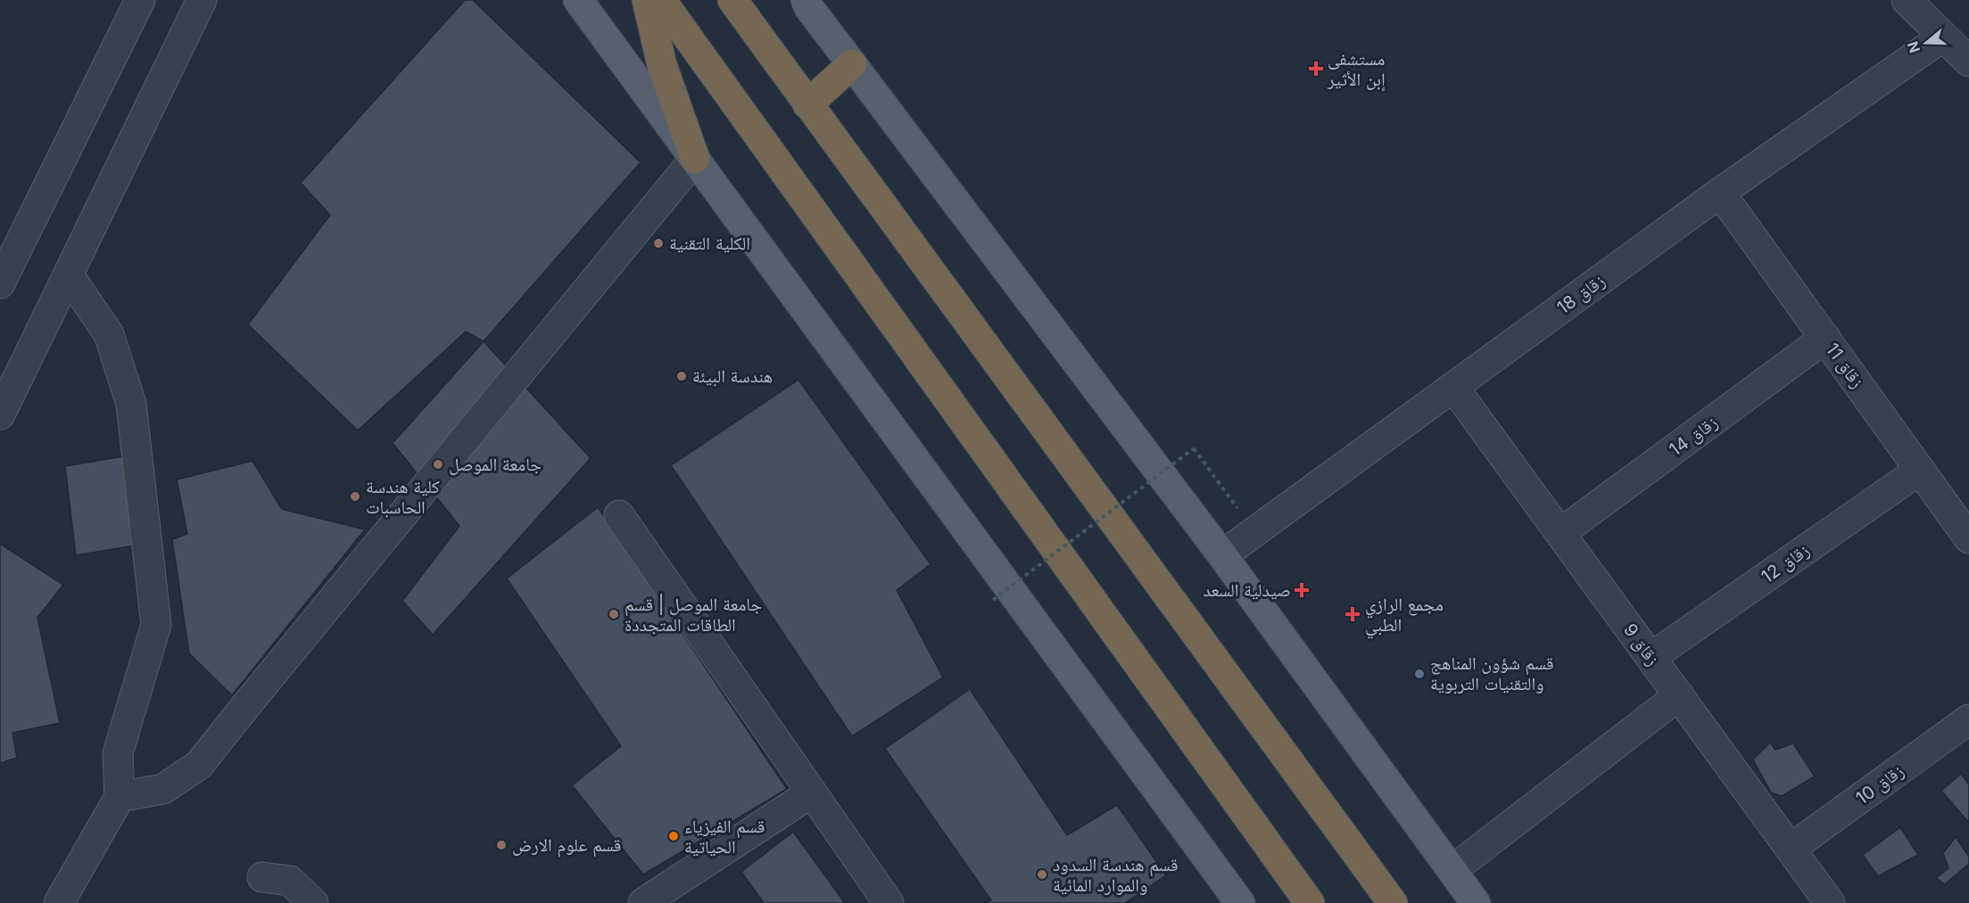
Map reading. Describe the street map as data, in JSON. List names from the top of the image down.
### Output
{
  "streets": {
    "street": [
      "زقاق 18",
      "زقاق 11",
      "زقاق 14",
      "زقاق 12",
      "زقاق 9",
      "زقاق 10"
    ]
  },
  "crossings": [
    ["زقاق 18", "زقاق 11"],
    ["زقاق 18", "زقاق 9"],
    ["زقاق 11", "زقاق 14"],
    ["زقاق 11", "زقاق 12"],
    ["زقاق 14", "زقاق 9"],
    ["زقاق 12", "زقاق 9"],
    ["زقاق 9", "زقاق 10"]
  ],
  "places": {
    "health": ["مستشفى إبن الأثير", "صيدلية السعد", "مجمع الرازي الطبي"],
    "other": [
      "الكلية التقنية",
      "هندسة البيئة",
      "جامعة الموصل",
      "كلية هندسة الحاسبات",
      "جامعة الموصل | قسم الطاقات المتجددة",
      "قسم شؤون المناهج والتقنيات التربوية",
      "قسم الفيزياء الحياتية",
      "قسم علوم الارض",
      "قسم هندسة السدود والموارد المائية"
    ]
  },
  "north": "left"
}
